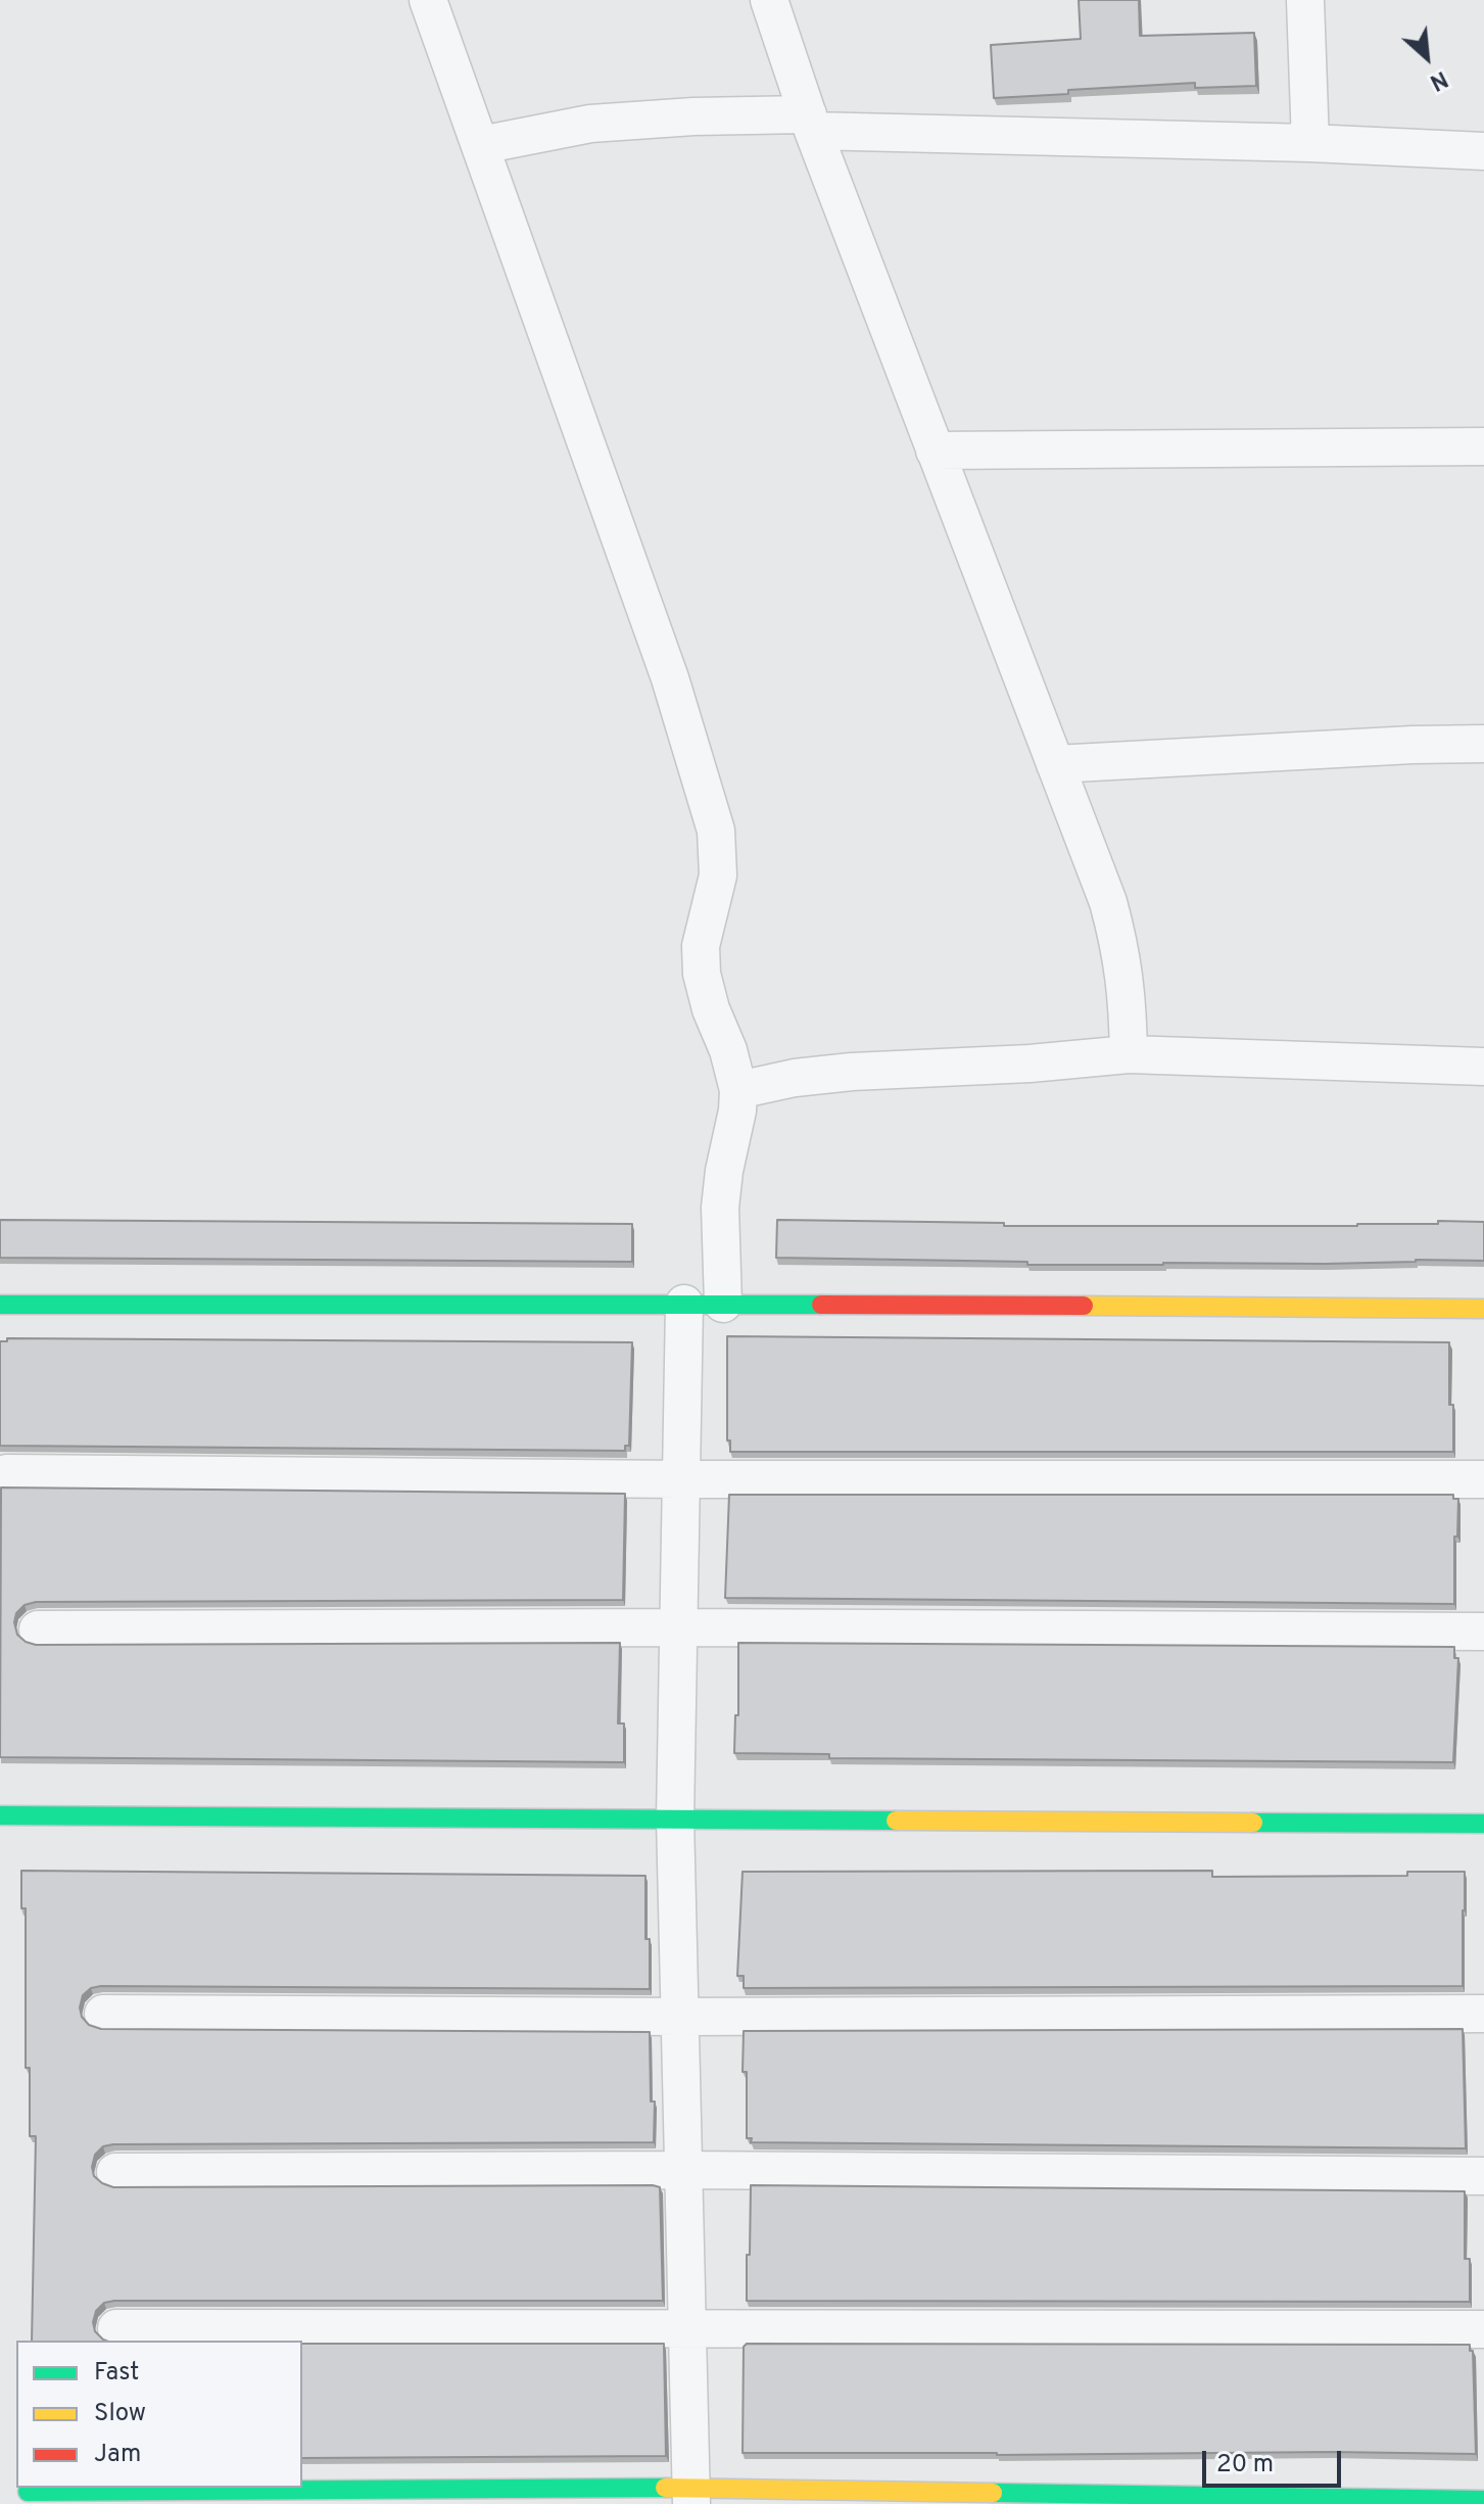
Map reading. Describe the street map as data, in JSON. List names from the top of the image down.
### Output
{
  "legend": ["Fast", "Slow", "Jam"],
  "scale_bar": "20 m",
  "north": "bottom right"
}
